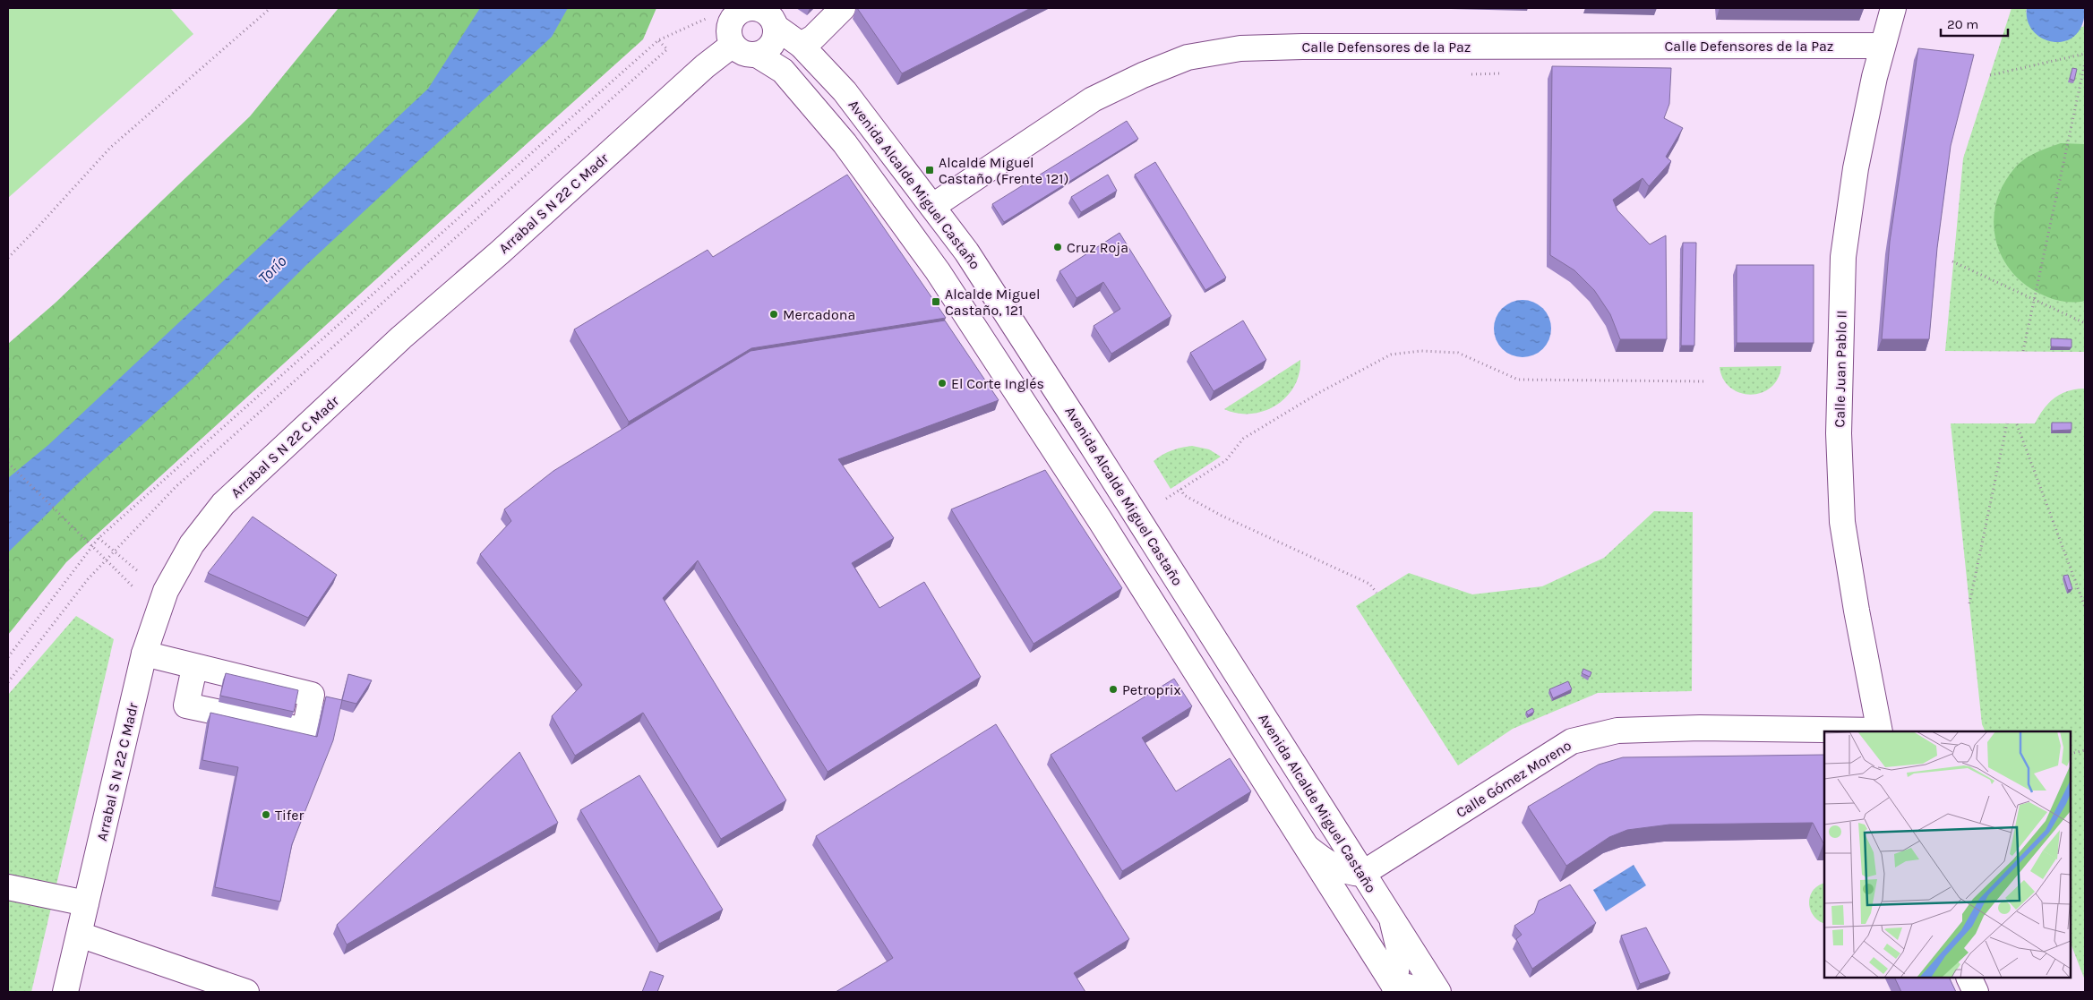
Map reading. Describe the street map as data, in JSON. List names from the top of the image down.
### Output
{
  "streets": {
    "street": [
      "Calle Defensores de la Paz",
      "Avenida Alcalde Miguel Castaño",
      "Arrabal S N 22 C Madr",
      "Calle Juan Pablo II",
      "Calle Gómez Moreno"
    ]
  },
  "crossings": [
    ["Calle Defensores de la Paz", "Avenida Alcalde Miguel Castaño"],
    ["Calle Defensores de la Paz", "Calle Juan Pablo II"],
    ["Avenida Alcalde Miguel Castaño", "Arrabal S N 22 C Madr"],
    ["Avenida Alcalde Miguel Castaño", "Calle Gómez Moreno"],
    ["Calle Juan Pablo II", "Calle Gómez Moreno"]
  ],
  "water": ["Torío"],
  "places": {
    "transit": ["Alcalde Miguel Castaño (Frente 121)", "Alcalde Miguel Castaño, 121"],
    "other": [
      "Cruz Roja",
      "Mercadona",
      "El Corte Inglés",
      "Petroprix",
      "Tifer"
    ]
  },
  "scale_bar": "20 m"
}
